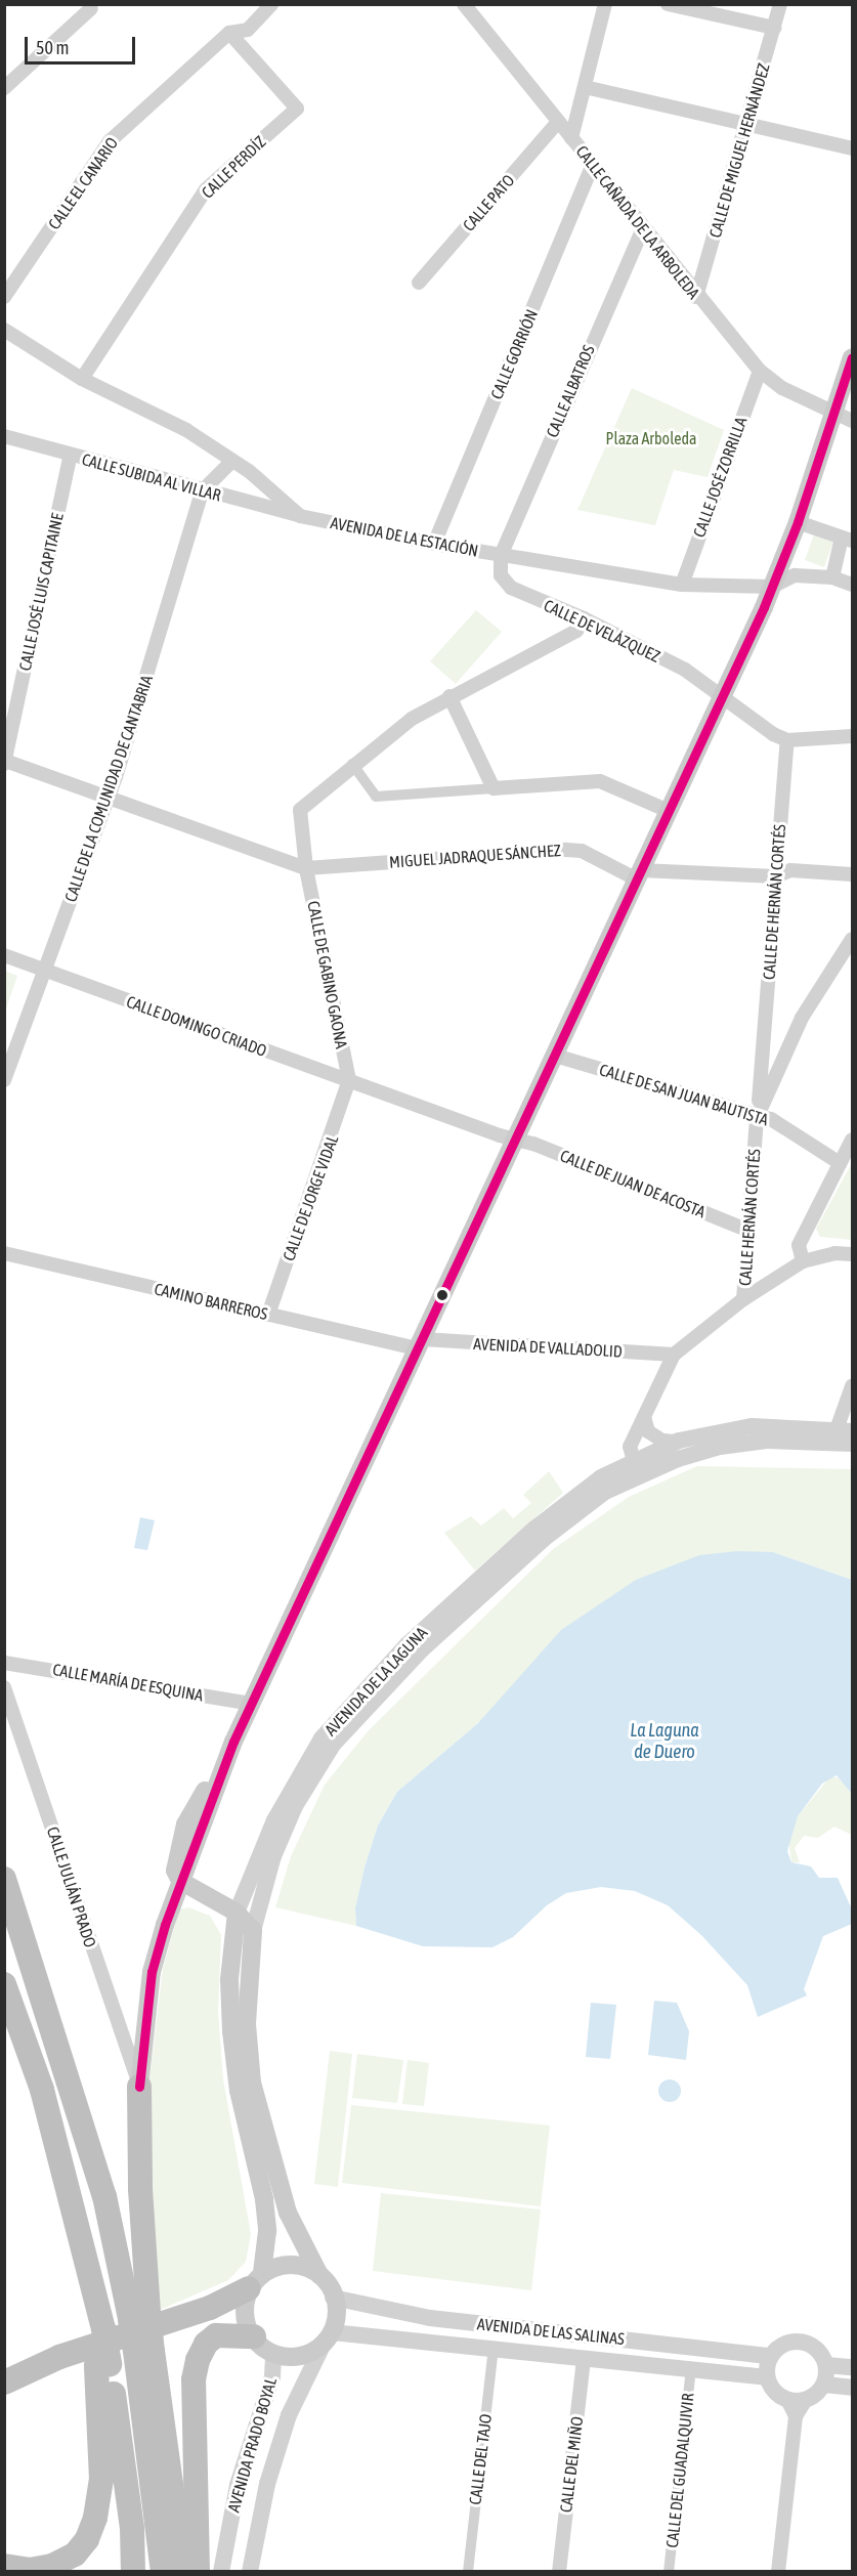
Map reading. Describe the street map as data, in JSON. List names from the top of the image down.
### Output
{
  "streets": {
    "main road": ["AVENIDA DE LA LAGUNA"],
    "street": [
      "CALLE DE MIGUEL HERNÁNDEZ",
      "CALLE PERDÍZ",
      "CALLE EL CANARIO",
      "CALLE PATO",
      "CALLE CAÑADA DE LA ARBOLEDA",
      "CALLE GORRIÓN",
      "CALLE ALBATROS",
      "CALLE SUBIDA AL VILLAR",
      "CALLE JOSÉ ZORRILLA",
      "AVENIDA DE LA ESTACIÓN",
      "CALLE JOSÉ LUIS CAPITAINE",
      "CALLE DE VELÁZQUEZ",
      "CALLE DE LA COMUNIDAD DE CANTABRIA",
      "MIGUEL JADRAQUE SÁNCHEZ",
      "CALLE DE HERNÁN CORTÉS",
      "CALLE DE GABINO GAONA",
      "CALLE DOMINGO CRIADO",
      "CALLE DE SAN JUAN BAUTISTA",
      "CALLE DE JUAN DE ACOSTA",
      "CALLE DE JORGE VIDAL",
      "CALLE HERNÁN CORTÉS",
      "CAMINO BARREROS",
      "AVENIDA DE VALLADOLID",
      "CALLE MARÍA DE ESQUINA",
      "CALLE JULIÁN PRADO",
      "AVENIDA DE LAS SALINAS",
      "AVENIDA PRADO BOYAL",
      "CALLE DEL TAJO",
      "CALLE DEL MIÑO",
      "CALLE DEL GUADALQUIVIR"
    ]
  },
  "crossings": [
    ["CALLE DE MIGUEL HERNÁNDEZ", "CALLE CAÑADA DE LA ARBOLEDA"],
    ["CALLE PERDÍZ", "CALLE EL CANARIO"],
    ["CALLE PERDÍZ", "AVENIDA DE LA ESTACIÓN"],
    ["CALLE PATO", "CALLE CAÑADA DE LA ARBOLEDA"],
    ["CALLE CAÑADA DE LA ARBOLEDA", "CALLE GORRIÓN"],
    ["CALLE CAÑADA DE LA ARBOLEDA", "CALLE ALBATROS"],
    ["CALLE CAÑADA DE LA ARBOLEDA", "CALLE JOSÉ ZORRILLA"],
    ["CALLE GORRIÓN", "AVENIDA DE LA ESTACIÓN"],
    ["CALLE ALBATROS", "AVENIDA DE LA ESTACIÓN"],
    ["CALLE ALBATROS", "CALLE DE VELÁZQUEZ"],
    ["CALLE SUBIDA AL VILLAR", "AVENIDA DE LA ESTACIÓN"],
    ["CALLE SUBIDA AL VILLAR", "CALLE JOSÉ LUIS CAPITAINE"],
    ["CALLE SUBIDA AL VILLAR", "CALLE DE LA COMUNIDAD DE CANTABRIA"],
    ["CALLE JOSÉ ZORRILLA", "AVENIDA DE LA ESTACIÓN"],
    ["AVENIDA DE LA ESTACIÓN", "CALLE DE VELÁZQUEZ"],
    ["CALLE DE VELÁZQUEZ", "CALLE DE HERNÁN CORTÉS"],
    ["CALLE DE LA COMUNIDAD DE CANTABRIA", "CALLE DOMINGO CRIADO"],
    ["MIGUEL JADRAQUE SÁNCHEZ", "CALLE DE GABINO GAONA"],
    ["CALLE DE HERNÁN CORTÉS", "CALLE HERNÁN CORTÉS"],
    ["CALLE DE GABINO GAONA", "CALLE DOMINGO CRIADO"],
    ["CALLE DE GABINO GAONA", "CALLE DE JORGE VIDAL"],
    ["CALLE DOMINGO CRIADO", "CALLE DE JUAN DE ACOSTA"],
    ["CALLE DOMINGO CRIADO", "CALLE DE JORGE VIDAL"],
    ["CALLE DE SAN JUAN BAUTISTA", "CALLE HERNÁN CORTÉS"],
    ["CALLE DE JUAN DE ACOSTA", "CALLE HERNÁN CORTÉS"],
    ["CALLE DE JORGE VIDAL", "CAMINO BARREROS"],
    ["CAMINO BARREROS", "AVENIDA DE VALLADOLID"],
    ["AVENIDA DE LA LAGUNA", "AVENIDA DE LAS SALINAS"],
    ["AVENIDA DE LA LAGUNA", "AVENIDA PRADO BOYAL"],
    ["AVENIDA DE LAS SALINAS", "AVENIDA PRADO BOYAL"],
    ["AVENIDA DE LAS SALINAS", "CALLE DEL TAJO"],
    ["AVENIDA DE LAS SALINAS", "CALLE DEL MIÑO"],
    ["AVENIDA DE LAS SALINAS", "CALLE DEL GUADALQUIVIR"]
  ],
  "water": ["La Laguna de Duero"],
  "parks": ["Plaza Arboleda"],
  "scale_bar": "50 m"
}
